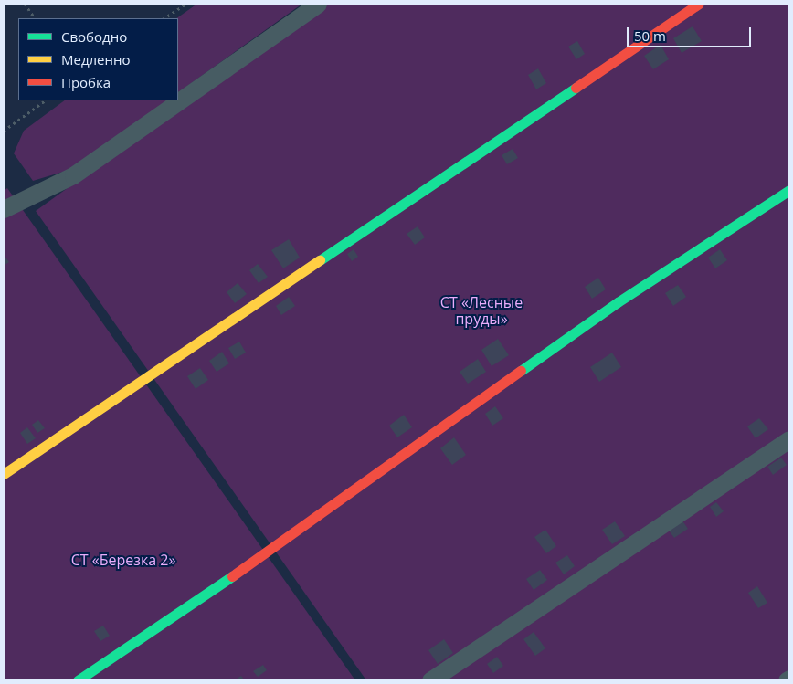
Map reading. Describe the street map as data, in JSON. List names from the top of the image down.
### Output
{
  "parks": ["СТ «Лесные пруды»", "СТ «Березка 2»"],
  "legend": ["Свободно", "Медленно", "Пробка"],
  "scale_bar": "50 m"
}
